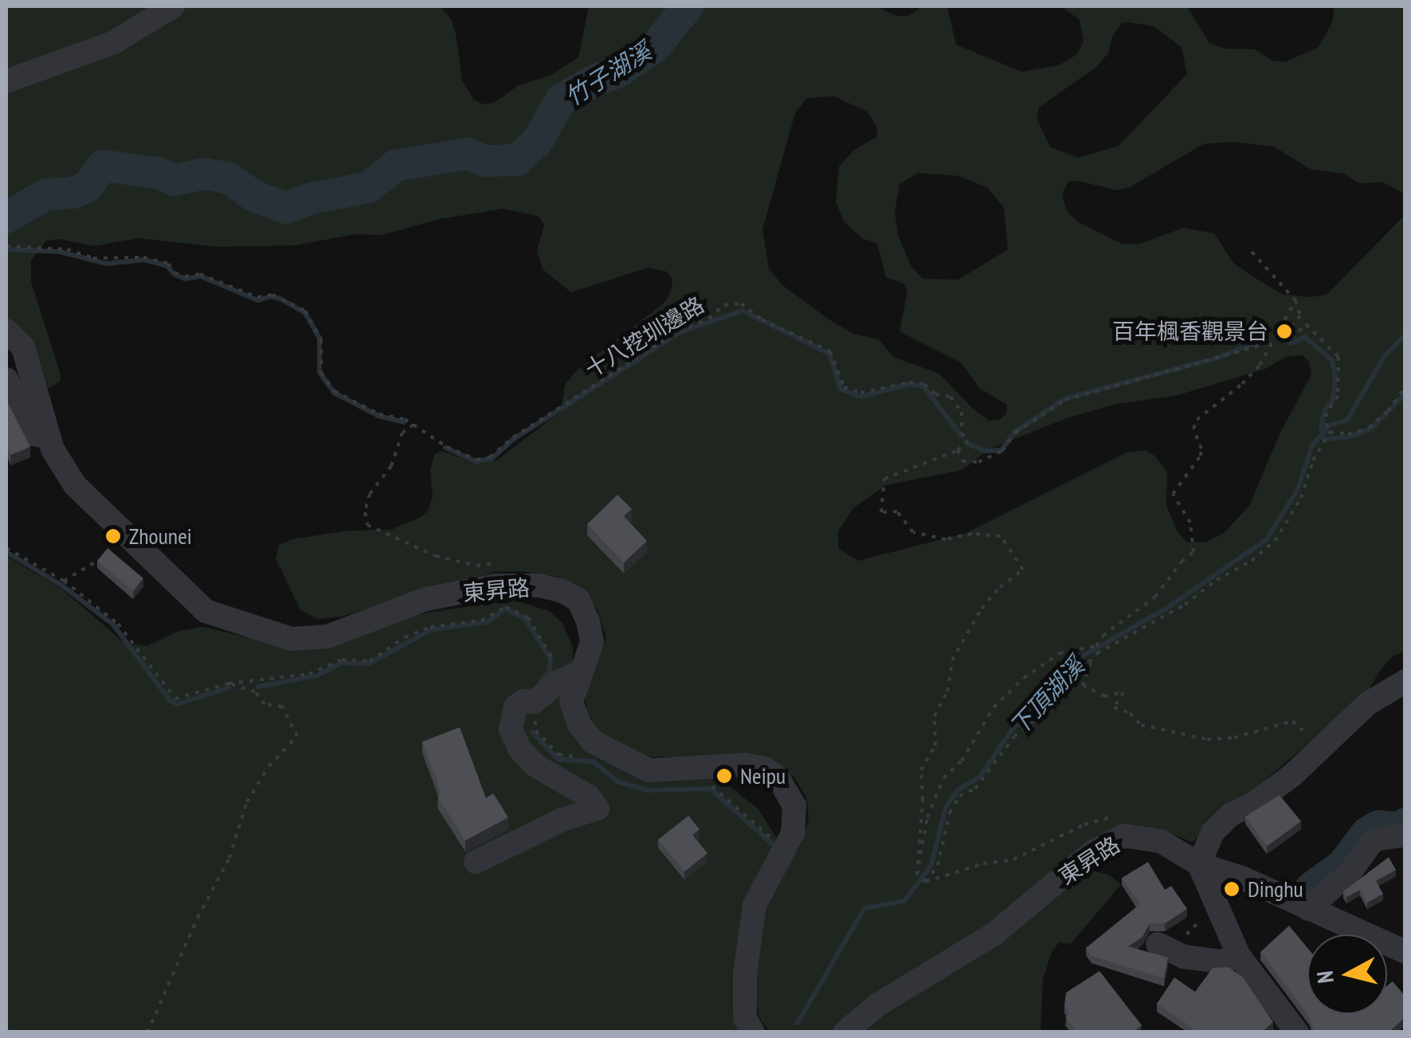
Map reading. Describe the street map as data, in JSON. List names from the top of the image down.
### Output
{
  "streets": {
    "street": ["東昇路"],
    "path": ["十八挖圳邊路"]
  },
  "water": ["竹子湖溪", "下頂湖溪"],
  "places": [
    "百年楓香觀景台",
    "Zhounei",
    "Neipu",
    "Dinghu"
  ],
  "north": "left"
}
